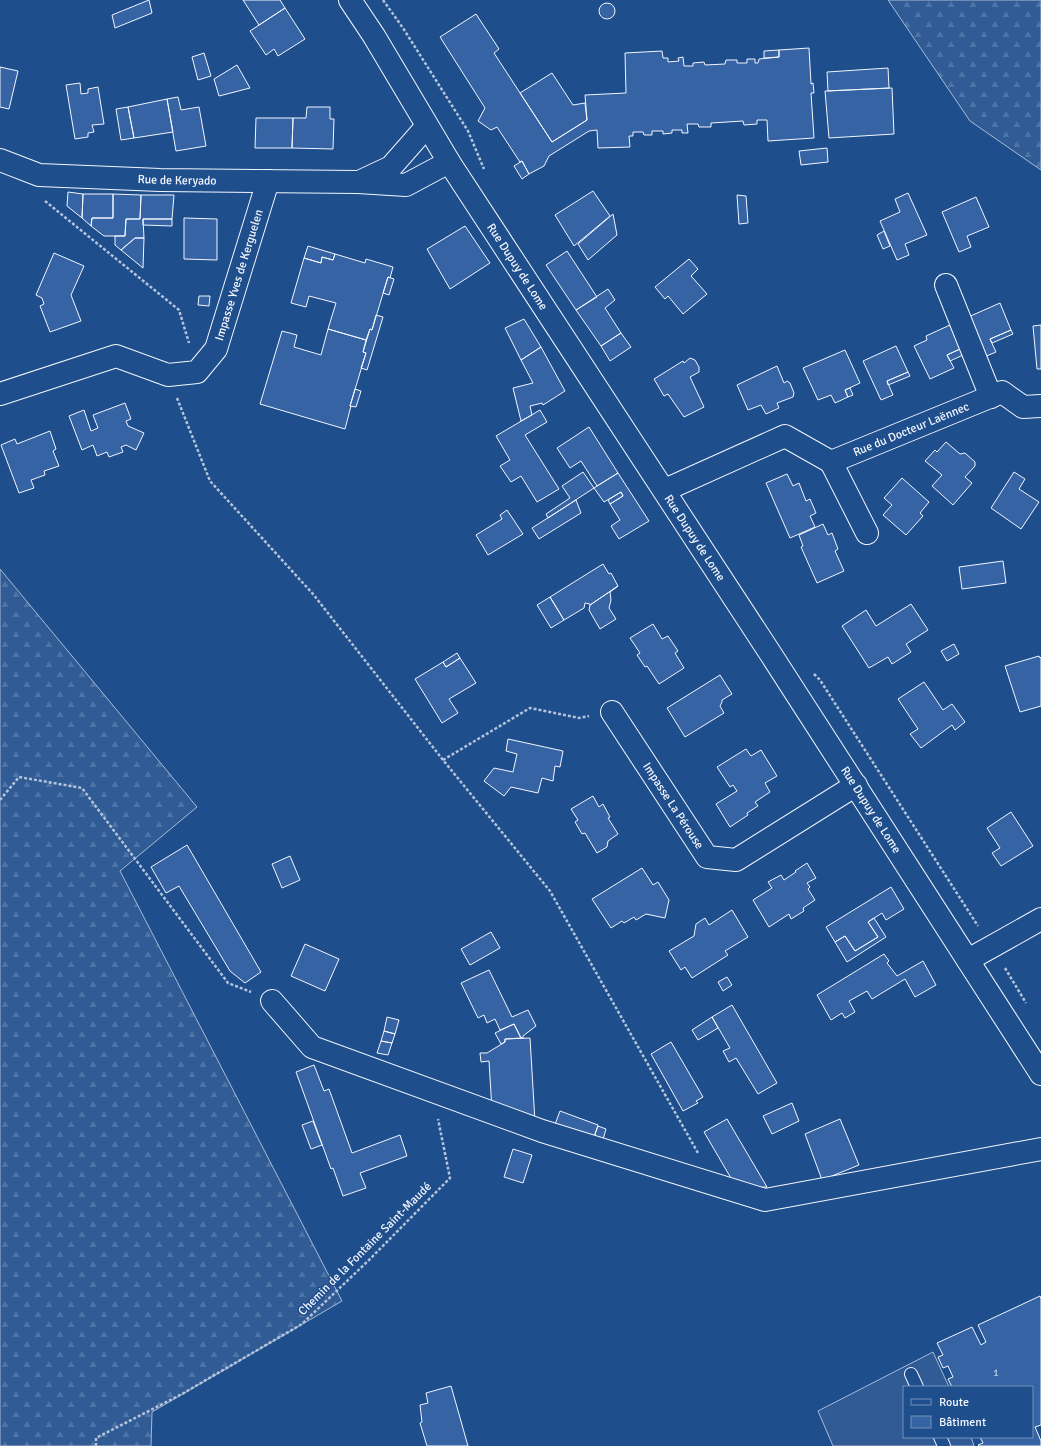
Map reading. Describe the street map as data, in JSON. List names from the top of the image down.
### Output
{
  "streets": {
    "street": [
      "Rue de Keryado",
      "Rue Dupuy de Lome",
      "Impasse Yves de Kerguelen",
      "Rue du Docteur Laënnec",
      "Impasse La Pérouse"
    ],
    "path": ["Chemin de la Fontaine Saint-Maudé"]
  },
  "crossings": [
    ["Rue de Keryado", "Rue Dupuy de Lome"],
    ["Rue de Keryado", "Impasse Yves de Kerguelen"],
    ["Rue Dupuy de Lome", "Impasse La Pérouse"]
  ],
  "house_numbers": ["1"],
  "legend": ["Route", "Bâtiment"]
}
